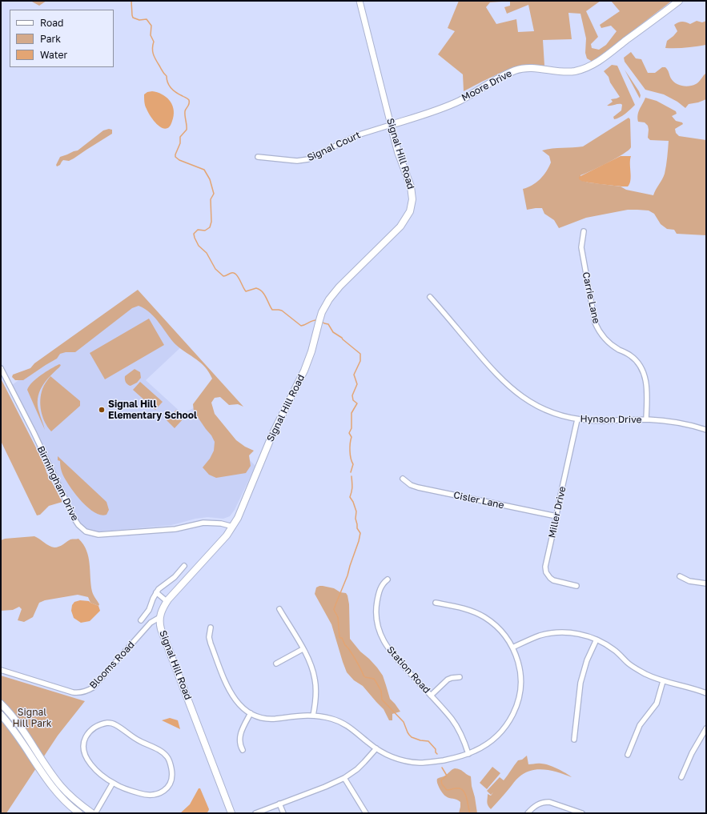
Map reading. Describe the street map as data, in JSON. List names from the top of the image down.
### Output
{
  "streets": {
    "main road": ["Moore Drive", "Signal Hill Road"],
    "street": [
      "Signal Court",
      "Carrie Lane",
      "Hynson Drive",
      "Birmingham Drive",
      "Cisler Lane",
      "Miller Drive",
      "Blooms Road",
      "Station Road"
    ]
  },
  "crossings": [
    ["Moore Drive", "Signal Court"],
    ["Moore Drive", "Signal Hill Road"],
    ["Signal Court", "Signal Hill Road"],
    ["Signal Hill Road", "Birmingham Drive"],
    ["Signal Hill Road", "Blooms Road"],
    ["Carrie Lane", "Hynson Drive"],
    ["Hynson Drive", "Miller Drive"],
    ["Cisler Lane", "Miller Drive"]
  ],
  "parks": ["Signal Hill Park"],
  "places": ["Signal Hill Elementary School"],
  "legend": ["Road", "Park", "Water"]
}
